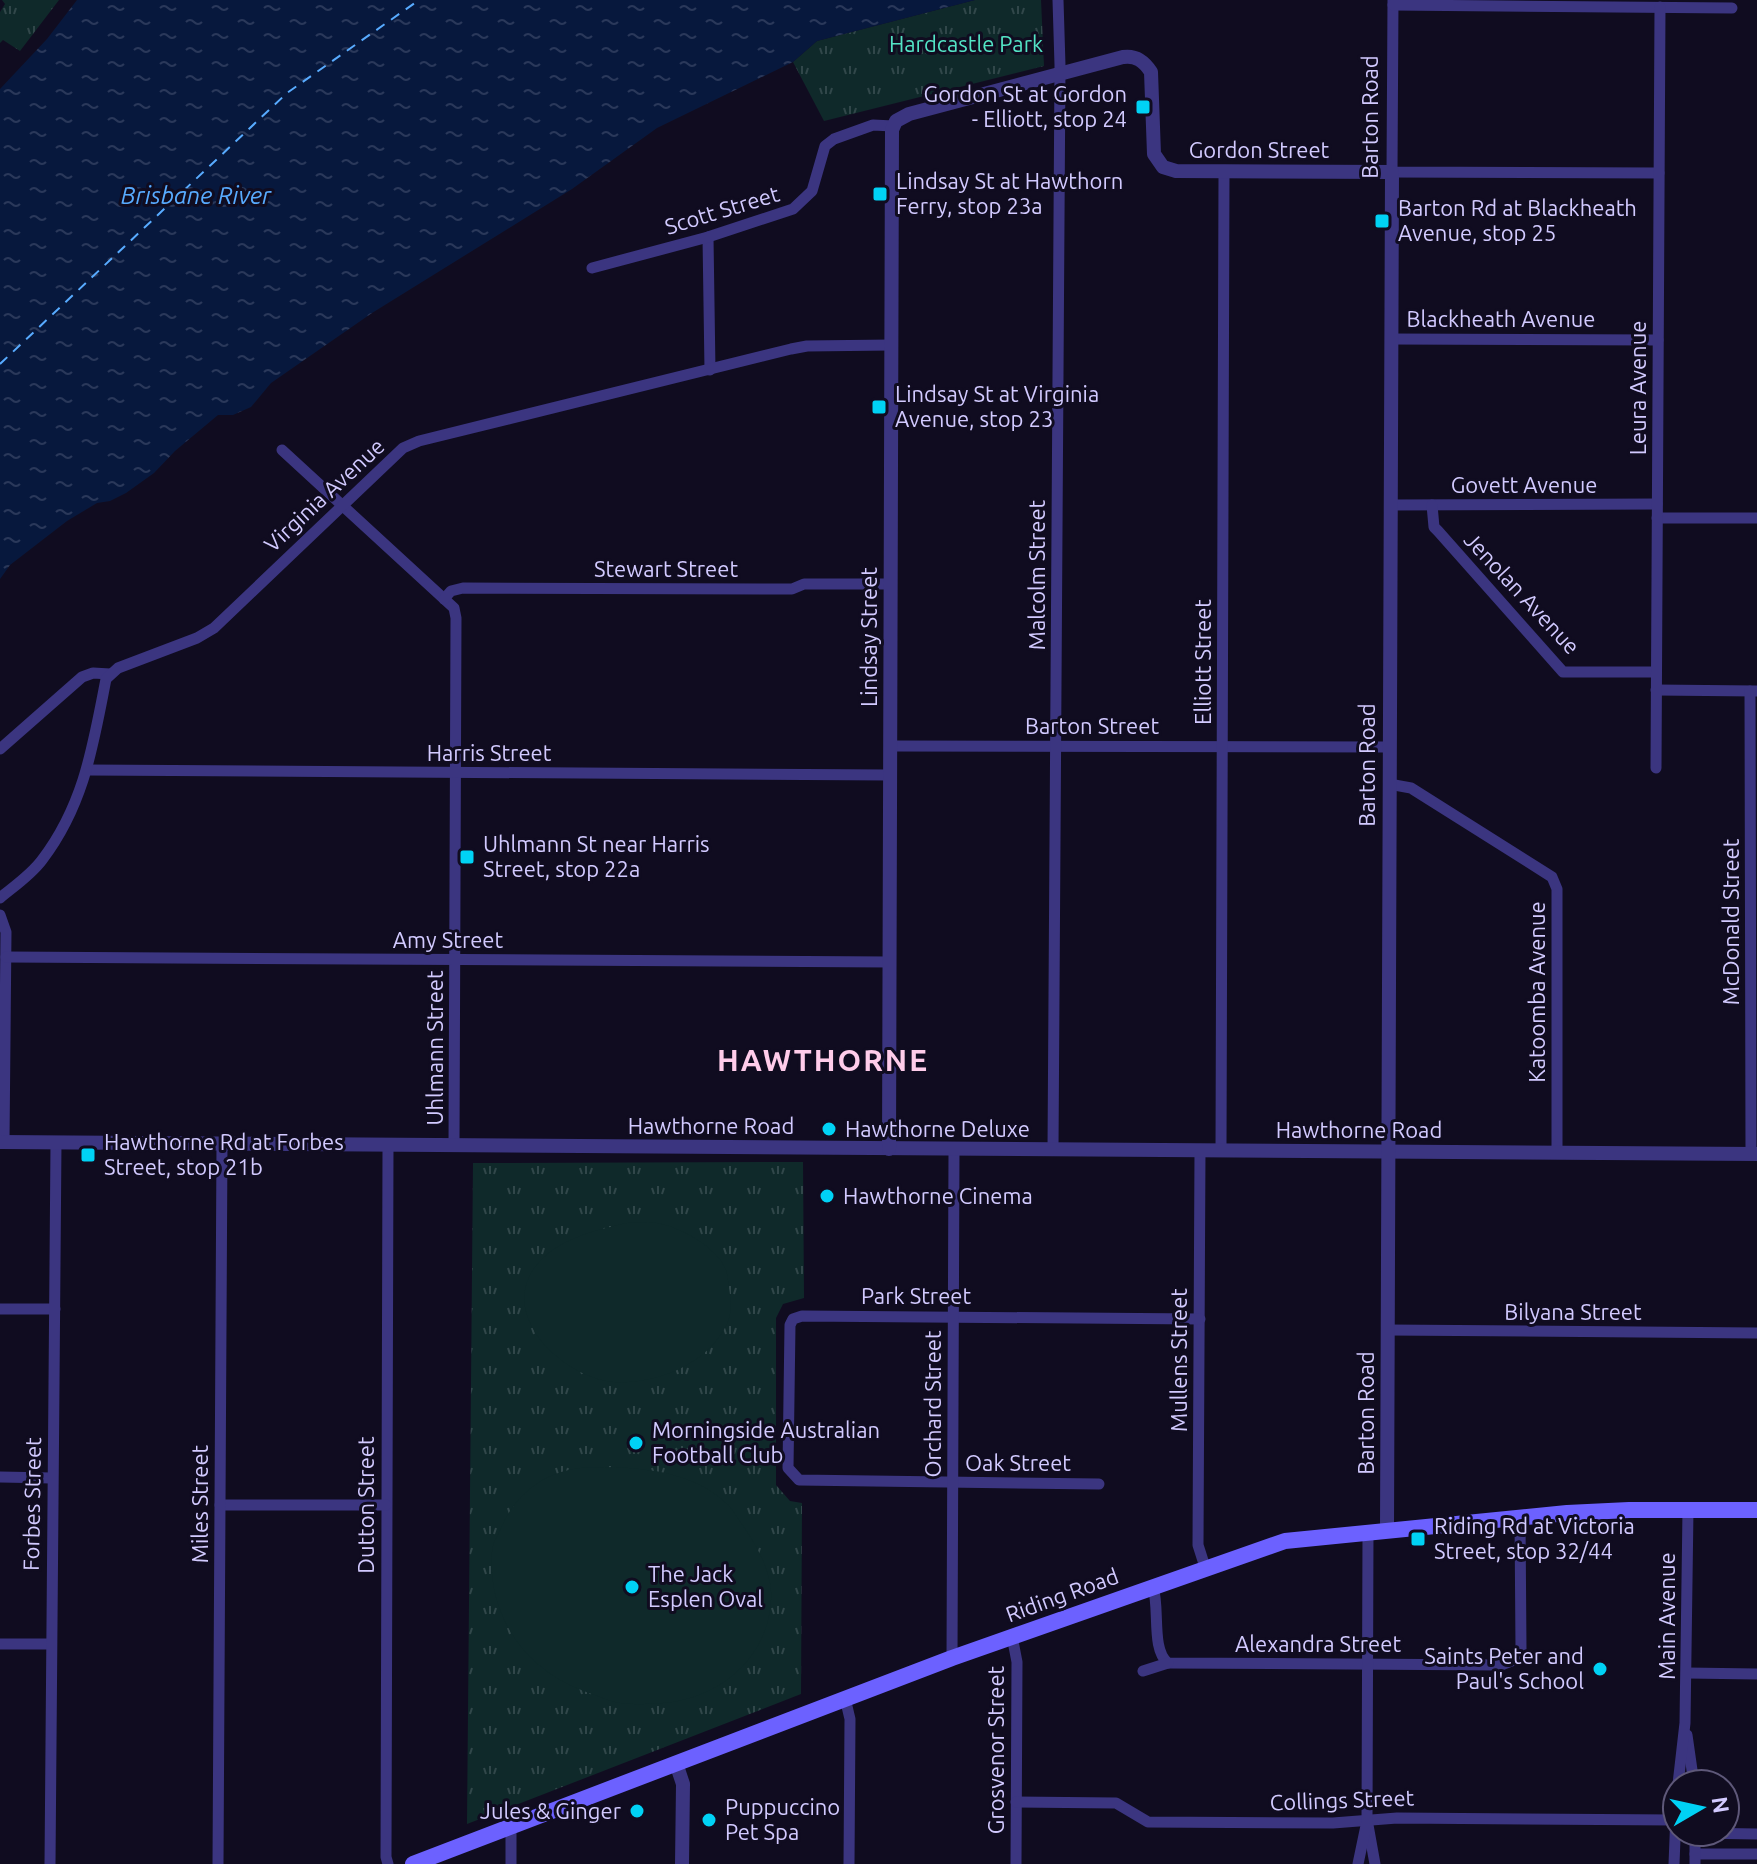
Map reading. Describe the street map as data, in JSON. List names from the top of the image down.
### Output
{
  "streets": {
    "main road": ["Riding Road"],
    "street": [
      "Barton Road",
      "Gordon Street",
      "Scott Street",
      "Blackheath Avenue",
      "Leura Avenue",
      "Govett Avenue",
      "Virginia Avenue",
      "Stewart Street",
      "Malcolm Street",
      "Jenolan Avenue",
      "Lindsay Street",
      "Elliott Street",
      "Barton Street",
      "Harris Street",
      "McDonald Street",
      "Amy Street",
      "Katoomba Avenue",
      "Uhlmann Street",
      "Hawthorne Road",
      "Park Street",
      "Bilyana Street",
      "Mullens Street",
      "Orchard Street",
      "Oak Street",
      "Forbes Street",
      "Miles Street",
      "Dutton Street",
      "Main Avenue",
      "Alexandra Street",
      "Grosvenor Street",
      "Collings Street"
    ]
  },
  "crossings": [
    ["Barton Road", "Gordon Street"],
    ["Barton Road", "Blackheath Avenue"],
    ["Barton Road", "Govett Avenue"],
    ["Barton Road", "Barton Street"],
    ["Barton Road", "Katoomba Avenue"],
    ["Barton Road", "Hawthorne Road"],
    ["Barton Road", "Bilyana Street"],
    ["Barton Road", "Riding Road"],
    ["Gordon Street", "Scott Street"],
    ["Gordon Street", "Leura Avenue"],
    ["Gordon Street", "Malcolm Street"],
    ["Gordon Street", "Lindsay Street"],
    ["Gordon Street", "Elliott Street"],
    ["Blackheath Avenue", "Leura Avenue"],
    ["Leura Avenue", "Govett Avenue"],
    ["Leura Avenue", "Jenolan Avenue"],
    ["Govett Avenue", "Jenolan Avenue"],
    ["Virginia Avenue", "Lindsay Street"],
    ["Virginia Avenue", "Uhlmann Street"],
    ["Stewart Street", "Lindsay Street"],
    ["Stewart Street", "Uhlmann Street"],
    ["Malcolm Street", "Barton Street"],
    ["Malcolm Street", "Hawthorne Road"],
    ["Lindsay Street", "Barton Street"],
    ["Lindsay Street", "Harris Street"],
    ["Lindsay Street", "Amy Street"],
    ["Lindsay Street", "Hawthorne Road"],
    ["Elliott Street", "Barton Street"],
    ["Elliott Street", "Hawthorne Road"],
    ["Harris Street", "Uhlmann Street"],
    ["McDonald Street", "Hawthorne Road"],
    ["Amy Street", "Uhlmann Street"],
    ["Katoomba Avenue", "Hawthorne Road"],
    ["Uhlmann Street", "Hawthorne Road"],
    ["Hawthorne Road", "Mullens Street"],
    ["Hawthorne Road", "Orchard Street"],
    ["Hawthorne Road", "Forbes Street"],
    ["Hawthorne Road", "Miles Street"],
    ["Hawthorne Road", "Dutton Street"],
    ["Park Street", "Mullens Street"],
    ["Park Street", "Orchard Street"],
    ["Park Street", "Oak Street"],
    ["Mullens Street", "Riding Road"],
    ["Orchard Street", "Oak Street"],
    ["Orchard Street", "Riding Road"],
    ["Riding Road", "Main Avenue"],
    ["Riding Road", "Alexandra Street"],
    ["Riding Road", "Grosvenor Street"],
    ["Grosvenor Street", "Collings Street"]
  ],
  "districts": ["HAWTHORNE"],
  "water": ["Brisbane River"],
  "parks": ["Hardcastle Park"],
  "places": {
    "transit": [
      "Gordon St at Gordon - Elliott, stop 24",
      "Lindsay St at Hawthorn Ferry, stop 23a",
      "Barton Rd at Blackheath Avenue, stop 25",
      "Lindsay St at Virginia Avenue, stop 23",
      "Uhlmann St near Harris Street, stop 22a",
      "Hawthorne Rd at Forbes Street, stop 21b",
      "Riding Rd at Victoria Street, stop 32/44"
    ],
    "other": [
      "Hawthorne Deluxe",
      "Hawthorne Cinema",
      "Morningside Australian Football Club",
      "The Jack Esplen Oval",
      "Saints Peter and Paul's School",
      "Jules & Ginger",
      "Puppuccino Pet Spa"
    ]
  },
  "north": "right"
}
